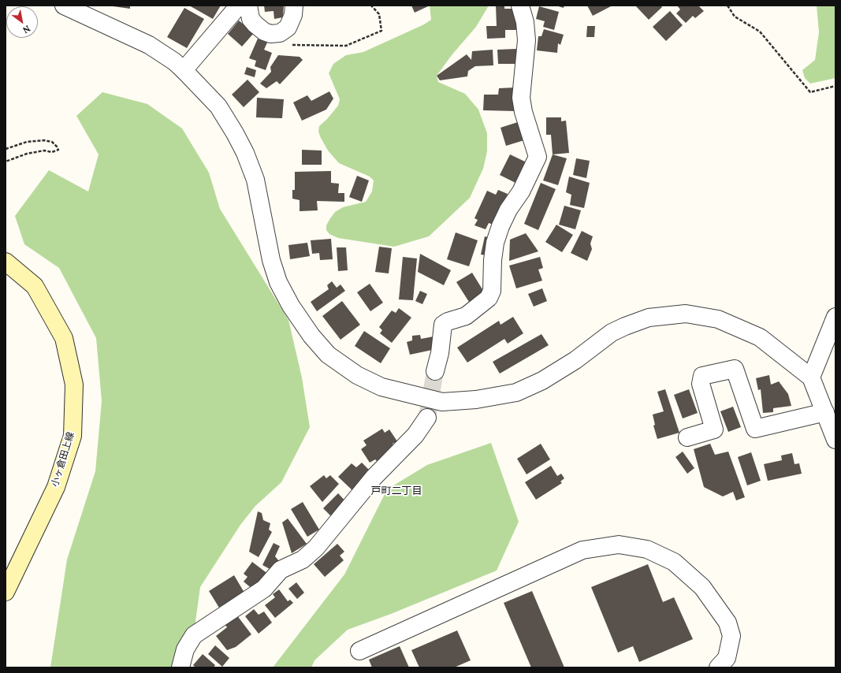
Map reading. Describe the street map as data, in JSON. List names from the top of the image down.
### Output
{
  "streets": {
    "main road": ["小ヶ倉田上線"]
  },
  "districts": ["戸町二丁目"],
  "north": "bottom right"
}
